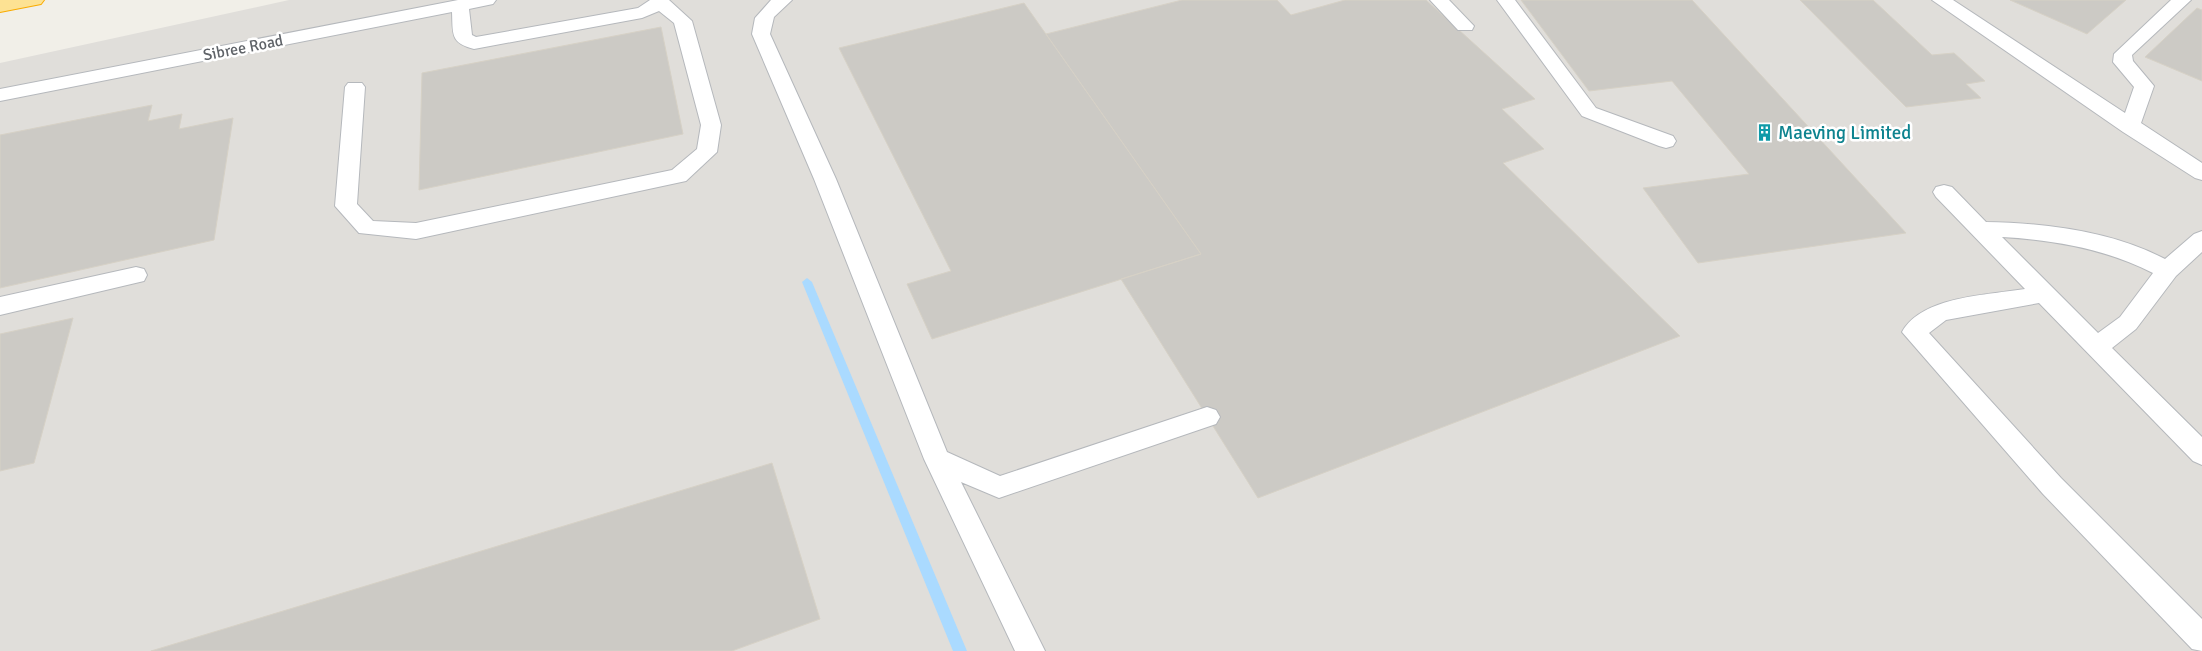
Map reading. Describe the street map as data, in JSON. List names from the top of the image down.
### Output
{
  "streets": {
    "lane": ["Sibree Road"]
  },
  "places": {
    "building": ["Maeving Limited"]
  }
}
